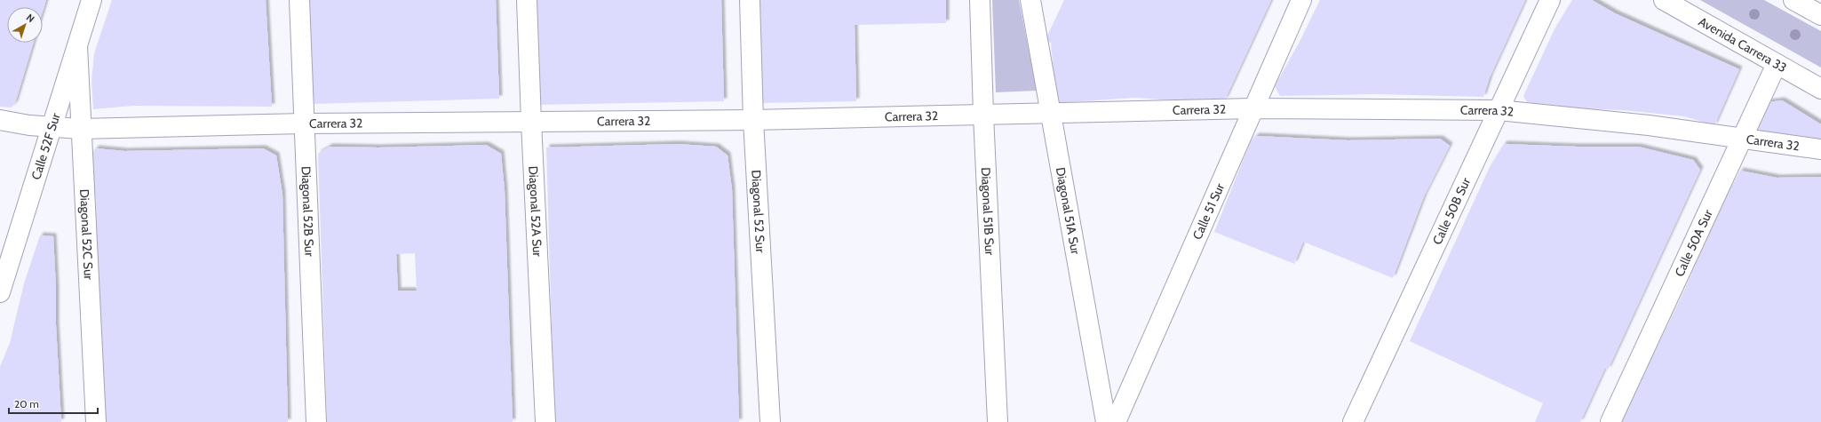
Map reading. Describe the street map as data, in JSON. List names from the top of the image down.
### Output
{
  "streets": {
    "street": [
      "Avenida Carrera 33",
      "Carrera 32",
      "Calle 52F Sur",
      "Diagonal 51A Sur",
      "Calle 51 Sur",
      "Calle 50B Sur",
      "Diagonal 52B Sur",
      "Diagonal 52A Sur",
      "Diagonal 52 Sur",
      "Diagonal 51B Sur",
      "Diagonal 52C Sur",
      "Calle 50A Sur"
    ]
  },
  "crossings": [
    ["Avenida Carrera 33", "Calle 50A Sur"],
    ["Carrera 32", "Calle 52F Sur"],
    ["Carrera 32", "Diagonal 51A Sur"],
    ["Carrera 32", "Calle 51 Sur"],
    ["Carrera 32", "Calle 50B Sur"],
    ["Carrera 32", "Diagonal 52B Sur"],
    ["Carrera 32", "Diagonal 52A Sur"],
    ["Carrera 32", "Diagonal 52 Sur"],
    ["Carrera 32", "Diagonal 51B Sur"],
    ["Carrera 32", "Diagonal 52C Sur"],
    ["Carrera 32", "Calle 50A Sur"],
    ["Calle 52F Sur", "Diagonal 52C Sur"]
  ],
  "scale_bar": "20 m",
  "north": "top right"
}
